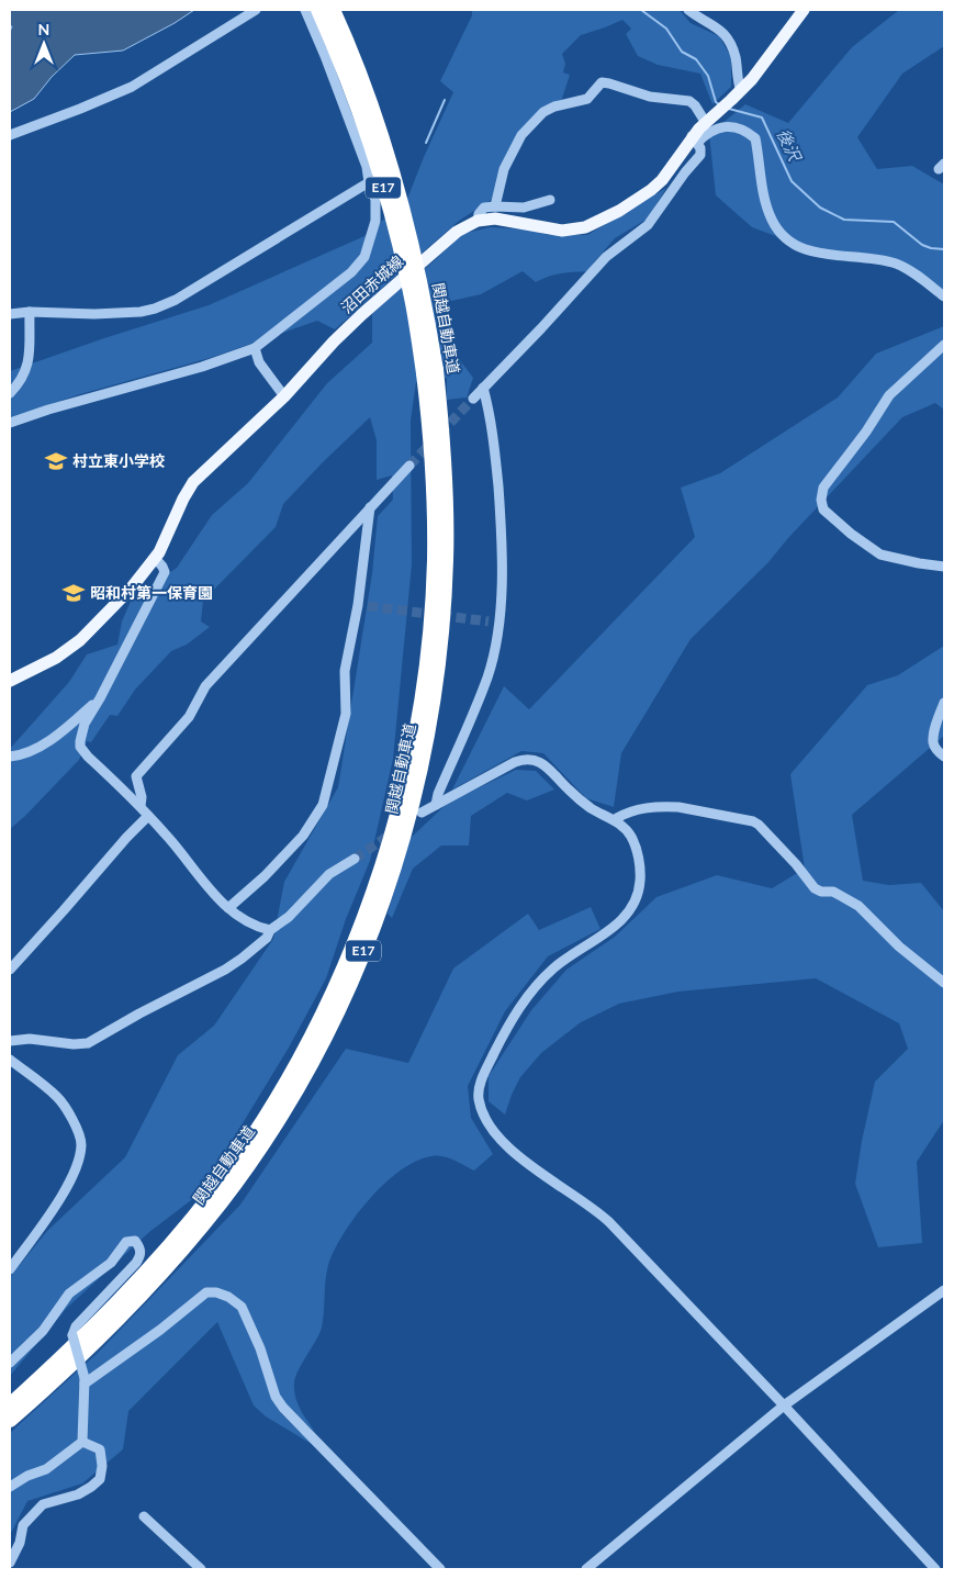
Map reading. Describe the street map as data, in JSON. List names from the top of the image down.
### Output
{
  "streets": {
    "highway": ["E17", "関越自動車道"],
    "main road": ["沼田赤城線"]
  },
  "water": ["後沢"],
  "places": {
    "school or university": ["村立東小学校", "昭和村第一保育園"]
  },
  "north": "top"
}
